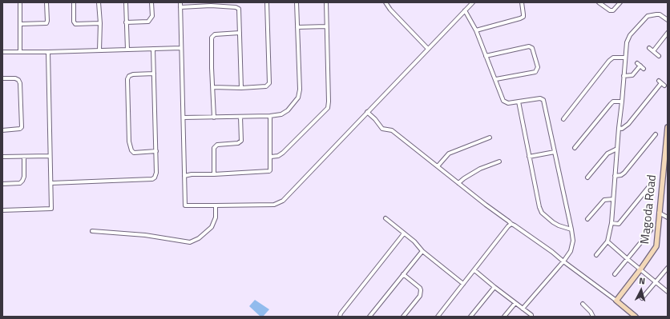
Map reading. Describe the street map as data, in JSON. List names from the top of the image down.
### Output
{
  "streets": {
    "street": ["Magoda Road"]
  },
  "north": "top"
}
